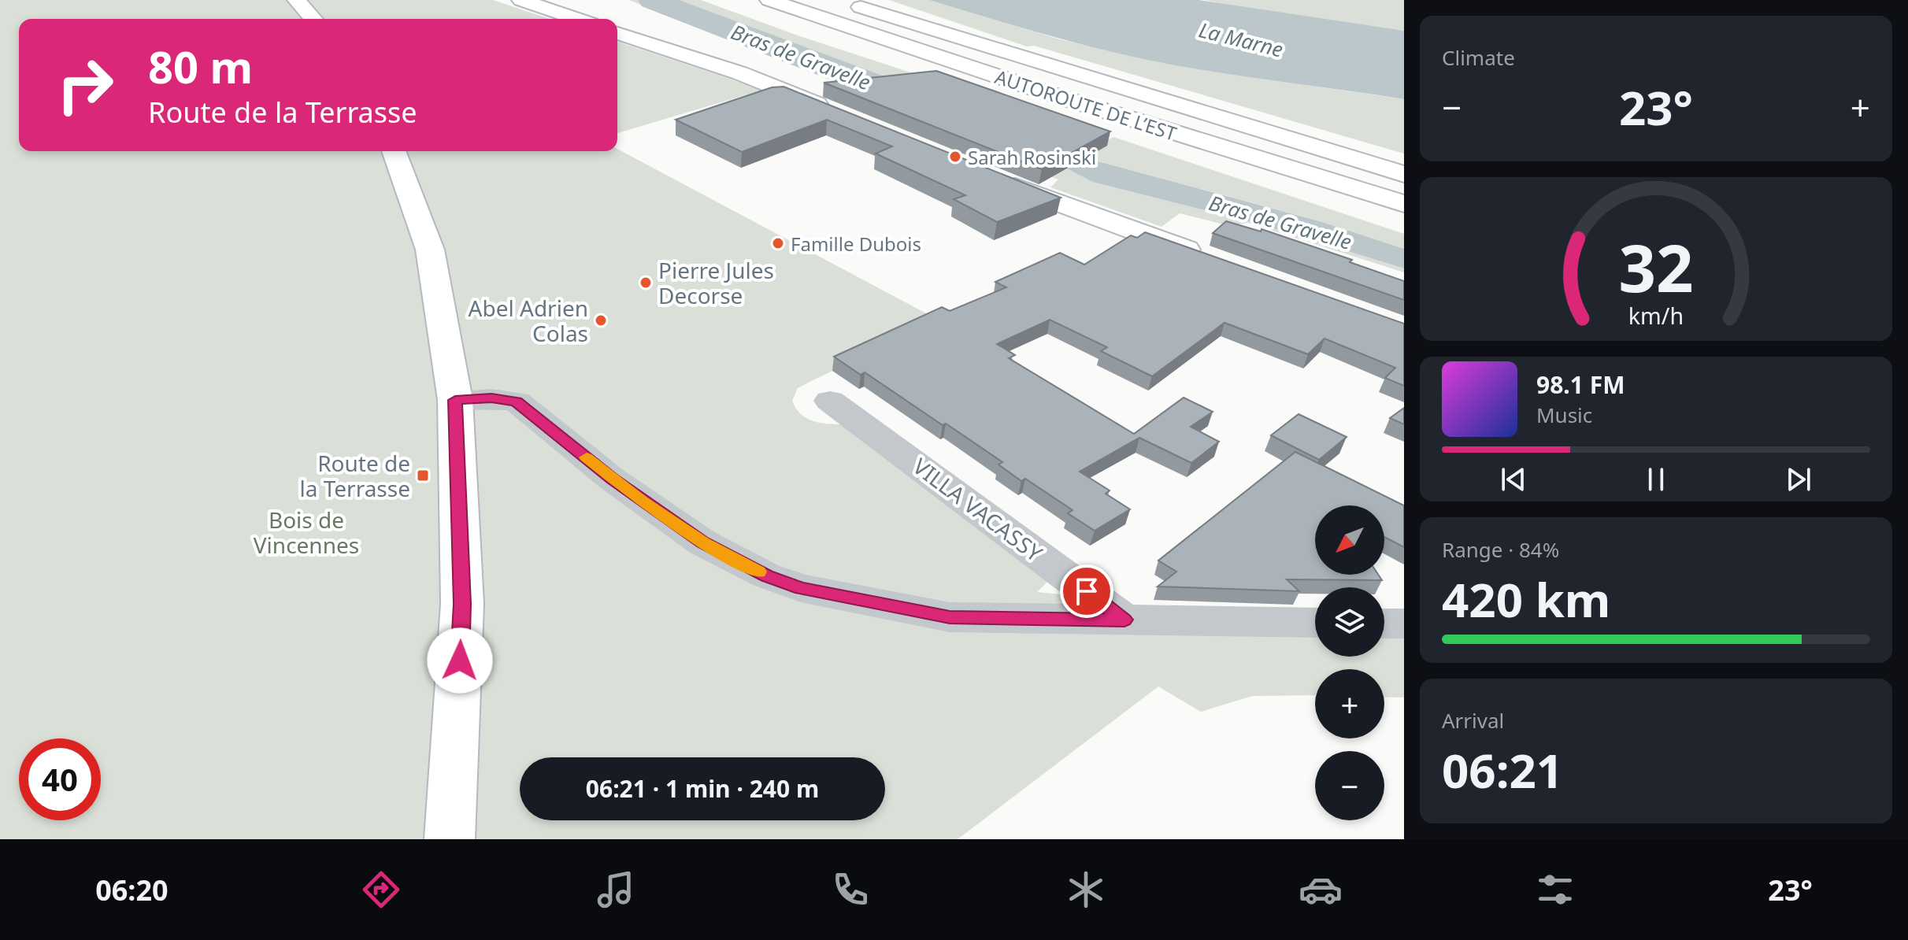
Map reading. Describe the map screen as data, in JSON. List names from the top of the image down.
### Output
{
  "streets": {
    "main road": ["AUTOROUTE DE L’EST"],
    "street": ["VILLA VACASSY"]
  },
  "water": ["La Marne", "Bras de Gravelle"],
  "parks": ["Bois de Vincennes"],
  "places": {
    "other": [
      "Sarah Rosinski",
      "Famille Dubois",
      "Pierre Jules Decorse",
      "Abel Adrien Colas"
    ],
    "transit": ["Route de la Terrasse"]
  },
  "north": "bottom left",
  "page": {
    "tile": [
      "Climate",
      ["Range · 84%", "420 km"],
      ["Arrival", "06:21"]
    ],
    "turn": ["80 m", "Route de la Terrasse"],
    "heat": ["−", "23°", "+"],
    "song": ["98.1 FM", "Music"],
    "map_buttons": ["+", "−"],
    "limit": "40",
    "trip": "06:21 · 1 min · 240 m",
    "tabs": ["06:20", "23°"],
    "gauge": ["32", "km/h"]
  }
}
